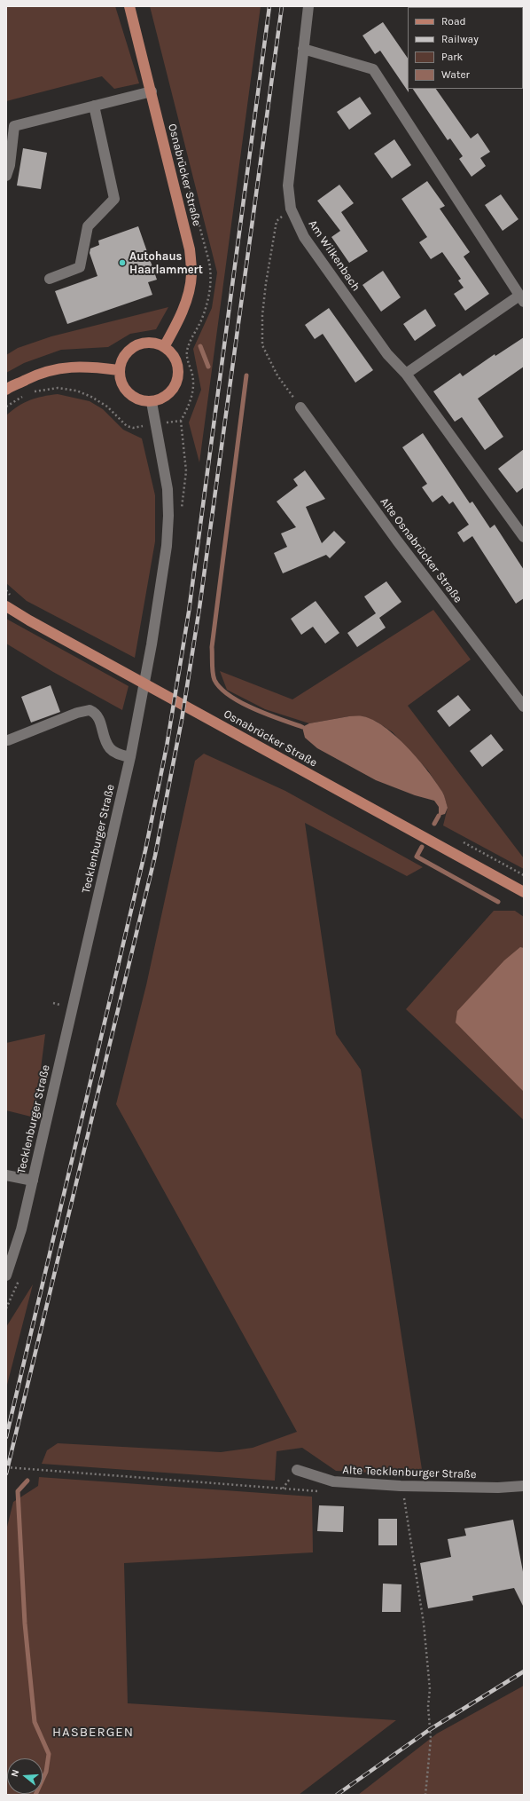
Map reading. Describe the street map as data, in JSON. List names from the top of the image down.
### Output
{
  "streets": {
    "main road": ["Osnabrücker Straße"],
    "street": [
      "Am Wilkenbach",
      "Alte Osnabrücker Straße",
      "Tecklenburger Straße",
      "Alte Tecklenburger Straße"
    ]
  },
  "crossings": [
    ["Osnabrücker Straße", "Tecklenburger Straße"]
  ],
  "districts": ["HASBERGEN"],
  "places": ["Autohaus Haarlammert"],
  "legend": [
    "Road",
    "Railway",
    "Park",
    "Water"
  ],
  "north": "left"
}
